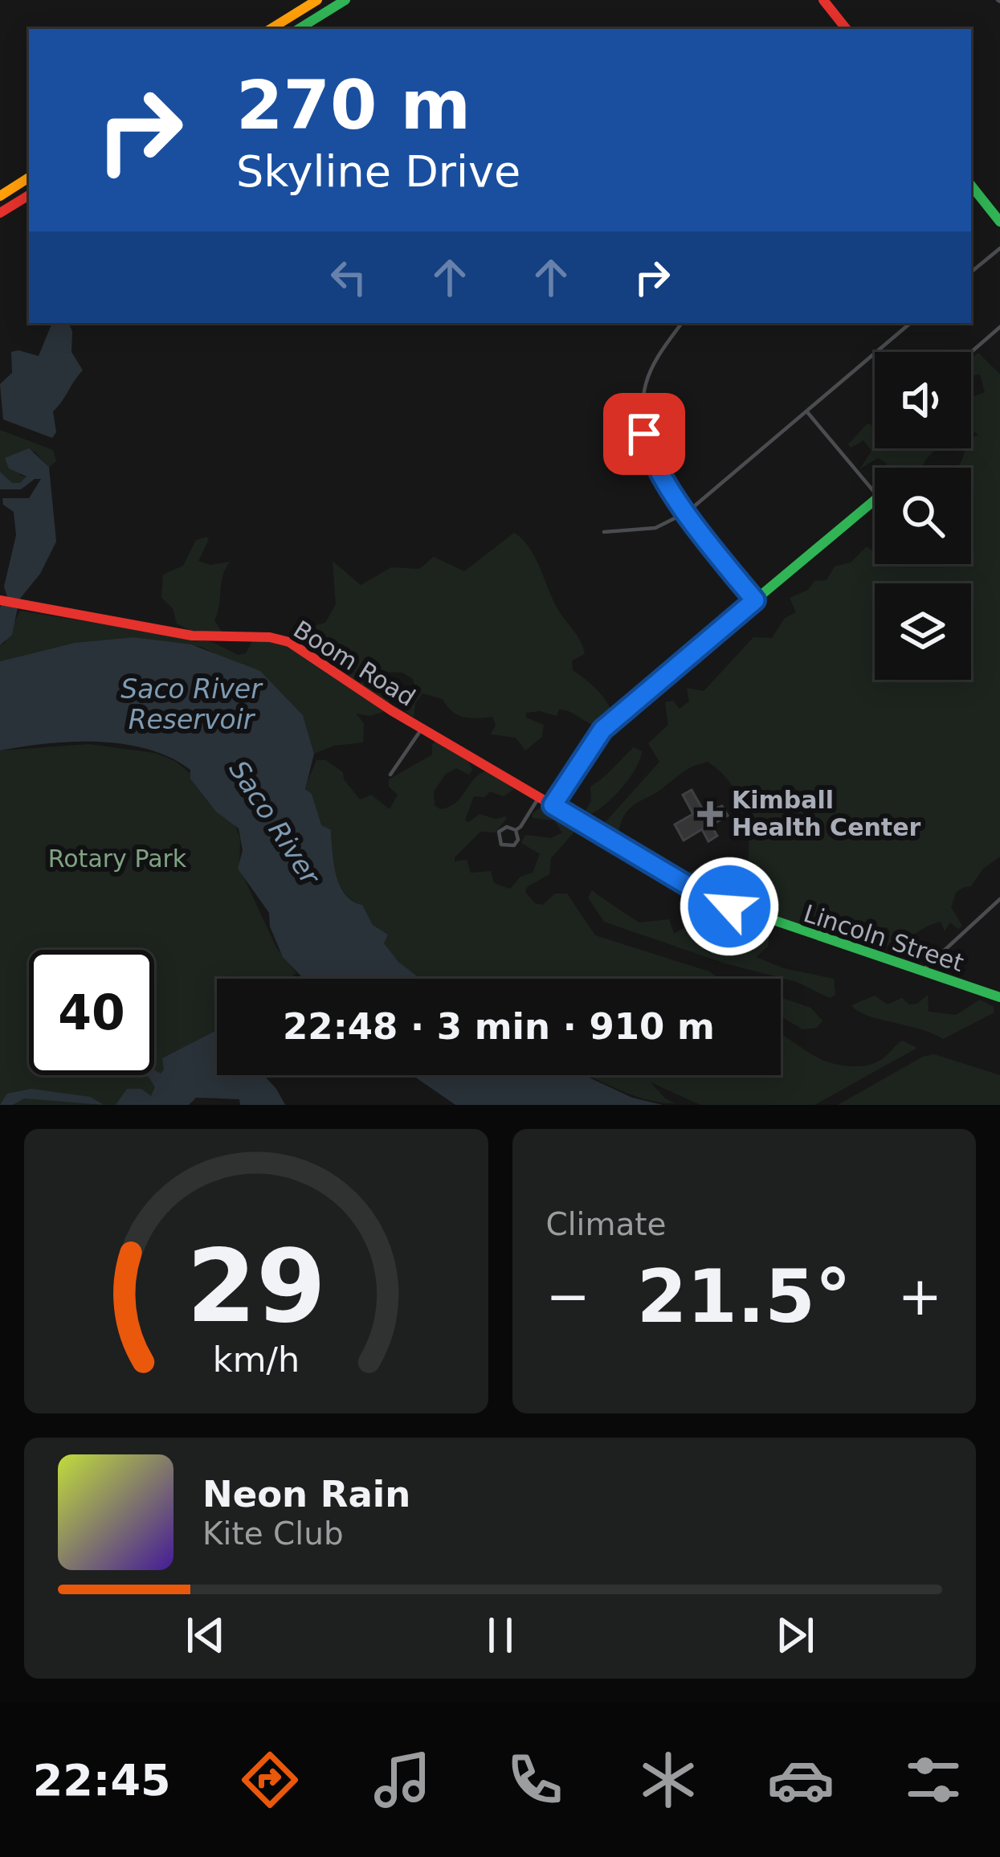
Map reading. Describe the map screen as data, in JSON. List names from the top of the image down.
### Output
{
  "streets": {
    "main road": ["Boom Road", "Lincoln Street"]
  },
  "crossings": [
    ["Boom Road", "Lincoln Street"]
  ],
  "water": ["Saco River Reservoir", "Saco River"],
  "parks": ["Rotary Park"],
  "places": {
    "health": ["Kimball Health Center"]
  },
  "page": {
    "turn": ["270 m", "Skyline Drive"],
    "limit": "40",
    "trip": "22:48 · 3 min · 910 m",
    "tile": "Climate",
    "heat": ["−", "21.5°", "+"],
    "song": ["Neon Rain", "Kite Club"],
    "tabs": "22:45",
    "gauge": ["29", "km/h"]
  }
}
